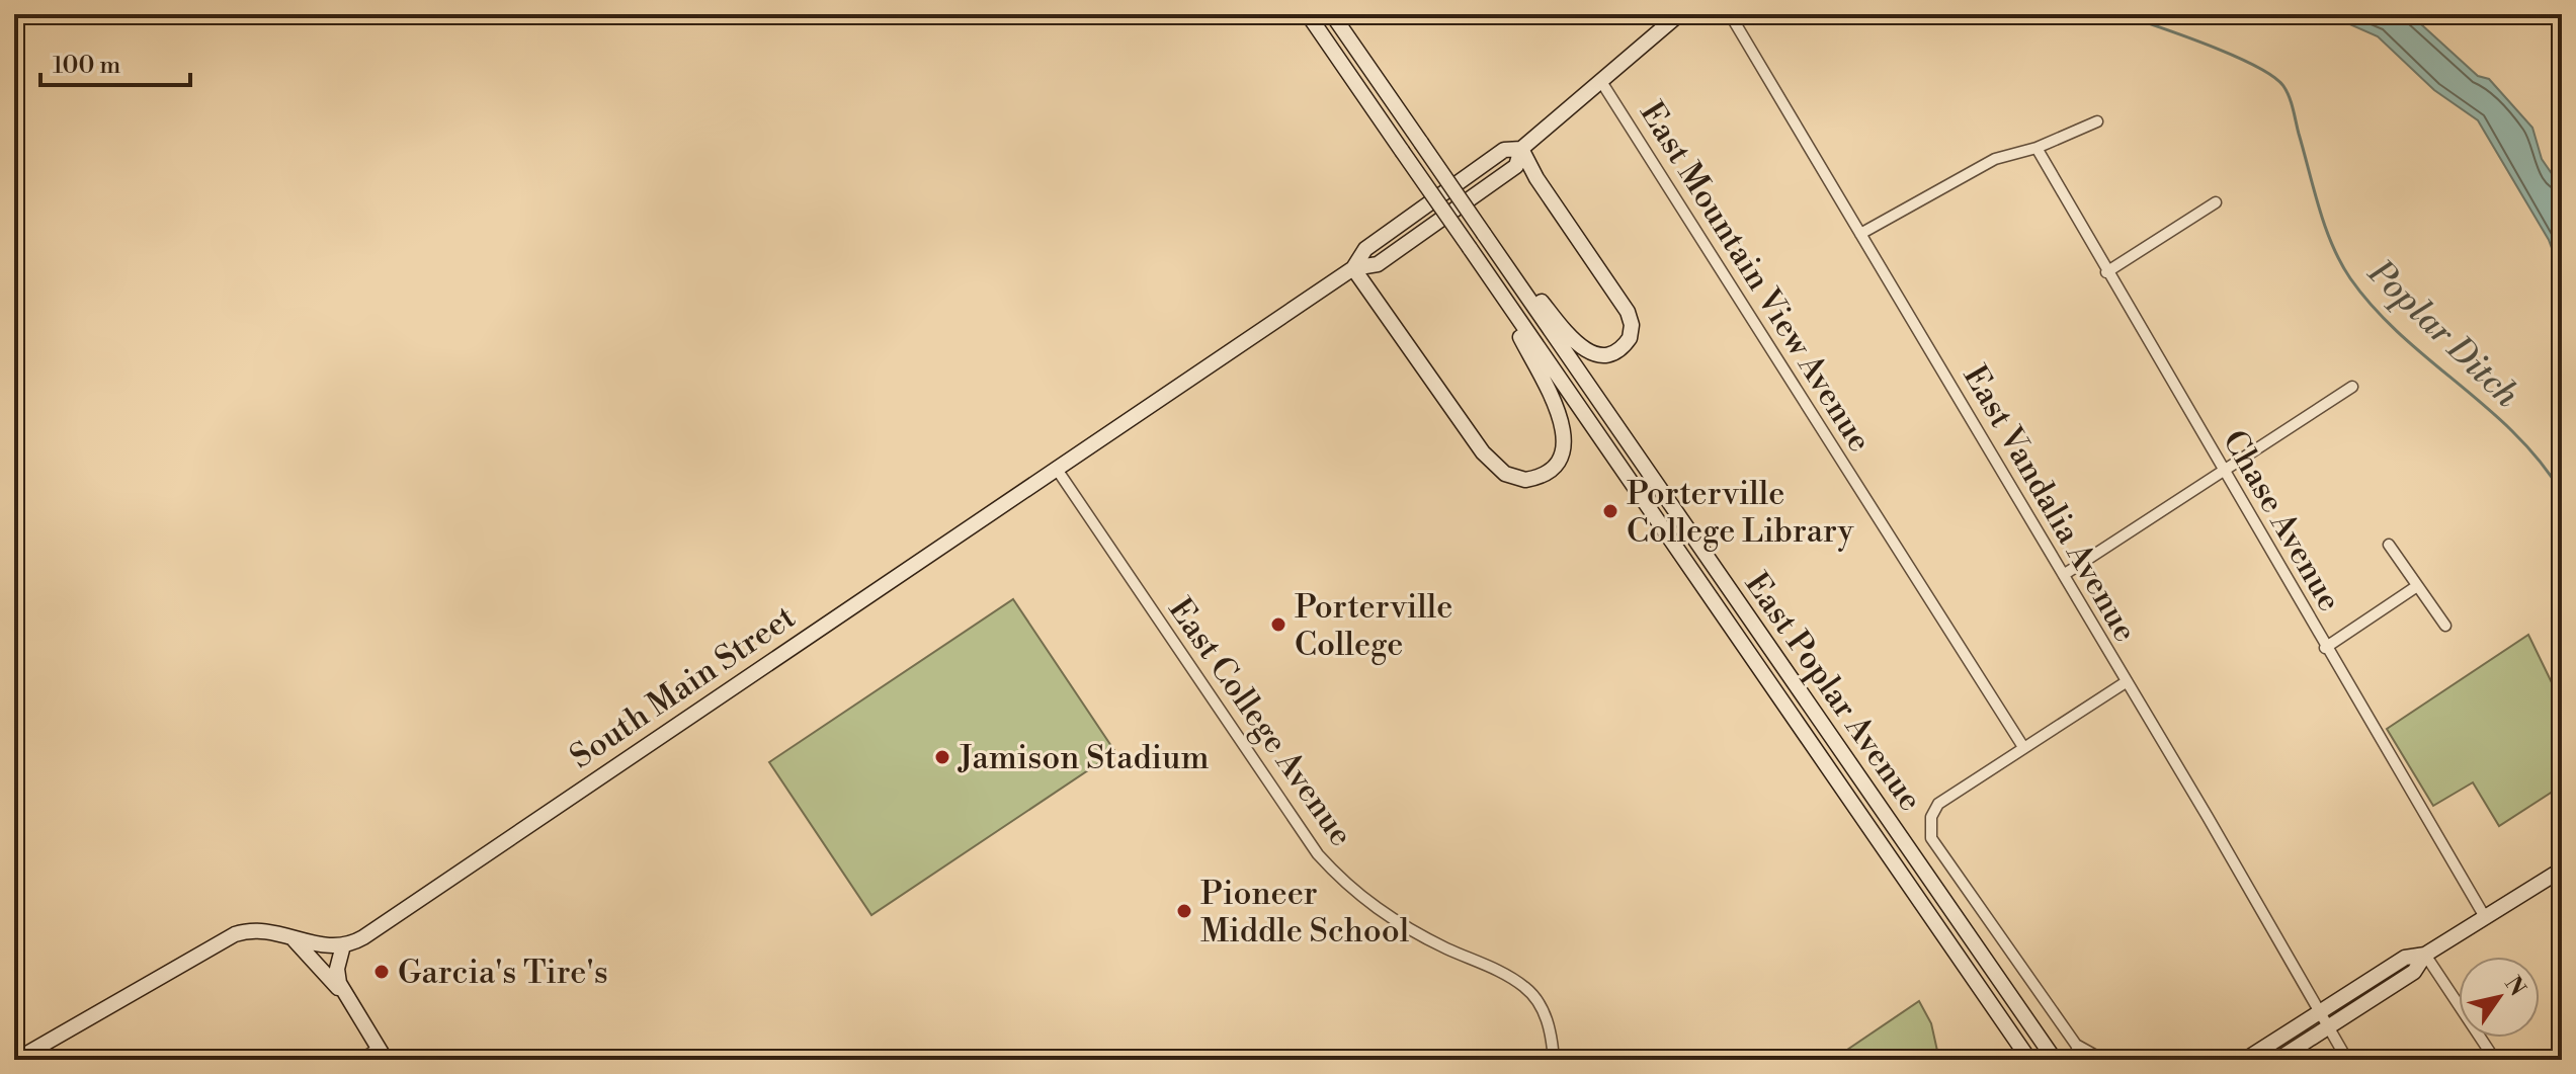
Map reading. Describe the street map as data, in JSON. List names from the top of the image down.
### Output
{
  "streets": {
    "main road": ["South Main Street", "East Poplar Avenue"],
    "street": [
      "East Mountain View Avenue",
      "East Vandalia Avenue",
      "Chase Avenue",
      "East College Avenue"
    ]
  },
  "crossings": [
    ["East Mountain View Avenue", "South Main Street"],
    ["East Mountain View Avenue", "East Poplar Avenue"],
    ["South Main Street", "East College Avenue"]
  ],
  "water": ["Poplar Ditch"],
  "places": [
    "Porterville College Library",
    "Porterville College",
    "Jamison Stadium",
    "Pioneer Middle School",
    "Garcia's Tire's"
  ],
  "scale_bar": "100 m",
  "north": "top right"
}
